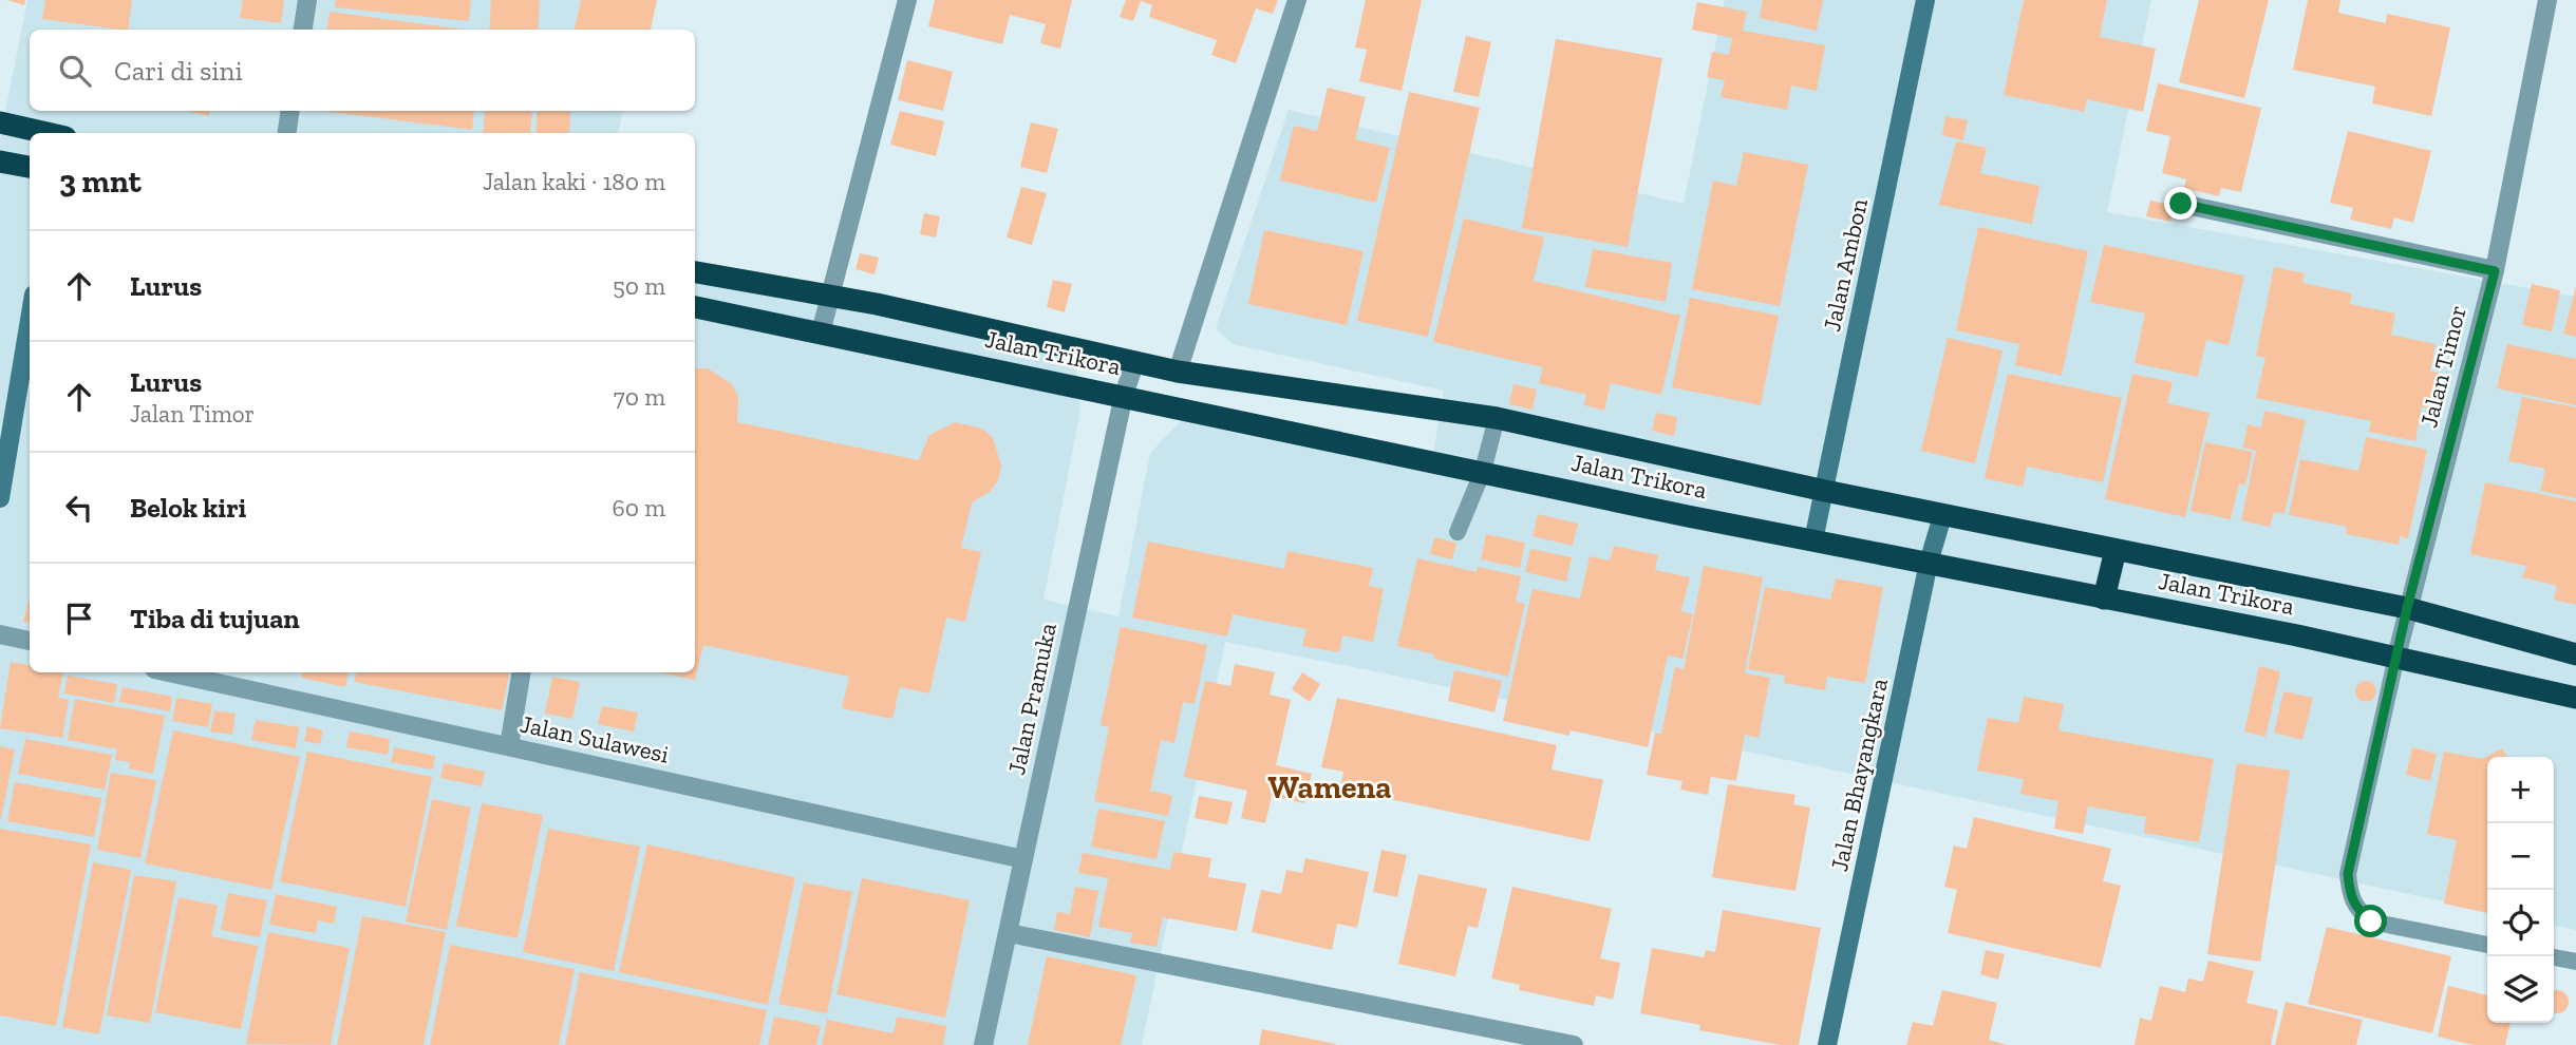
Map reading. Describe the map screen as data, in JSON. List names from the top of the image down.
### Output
{
  "streets": {
    "highway": ["Jalan Trikora"],
    "main road": ["Jalan Ambon", "Jalan Bhayangkara"],
    "street": ["Jalan Timor", "Jalan Pramuka", "Jalan Sulawesi"]
  },
  "crossings": [
    ["Jalan Ambon", "Jalan Trikora"],
    ["Jalan Trikora", "Jalan Timor"],
    ["Jalan Trikora", "Jalan Pramuka"],
    ["Jalan Trikora", "Jalan Bhayangkara"],
    ["Jalan Pramuka", "Jalan Sulawesi"]
  ],
  "districts": ["Wamena"],
  "page": {
    "search": "Cari di sini",
    "heading": ["3 mnt", "Jalan kaki · 180 m"],
    "list": [
      ["Lurus", "50 m"],
      ["Lurus", "Jalan Timor", "70 m"],
      ["Belok kiri", "60 m"],
      "Tiba di tujuan"
    ],
    "map_buttons": ["+", "−"]
  }
}
